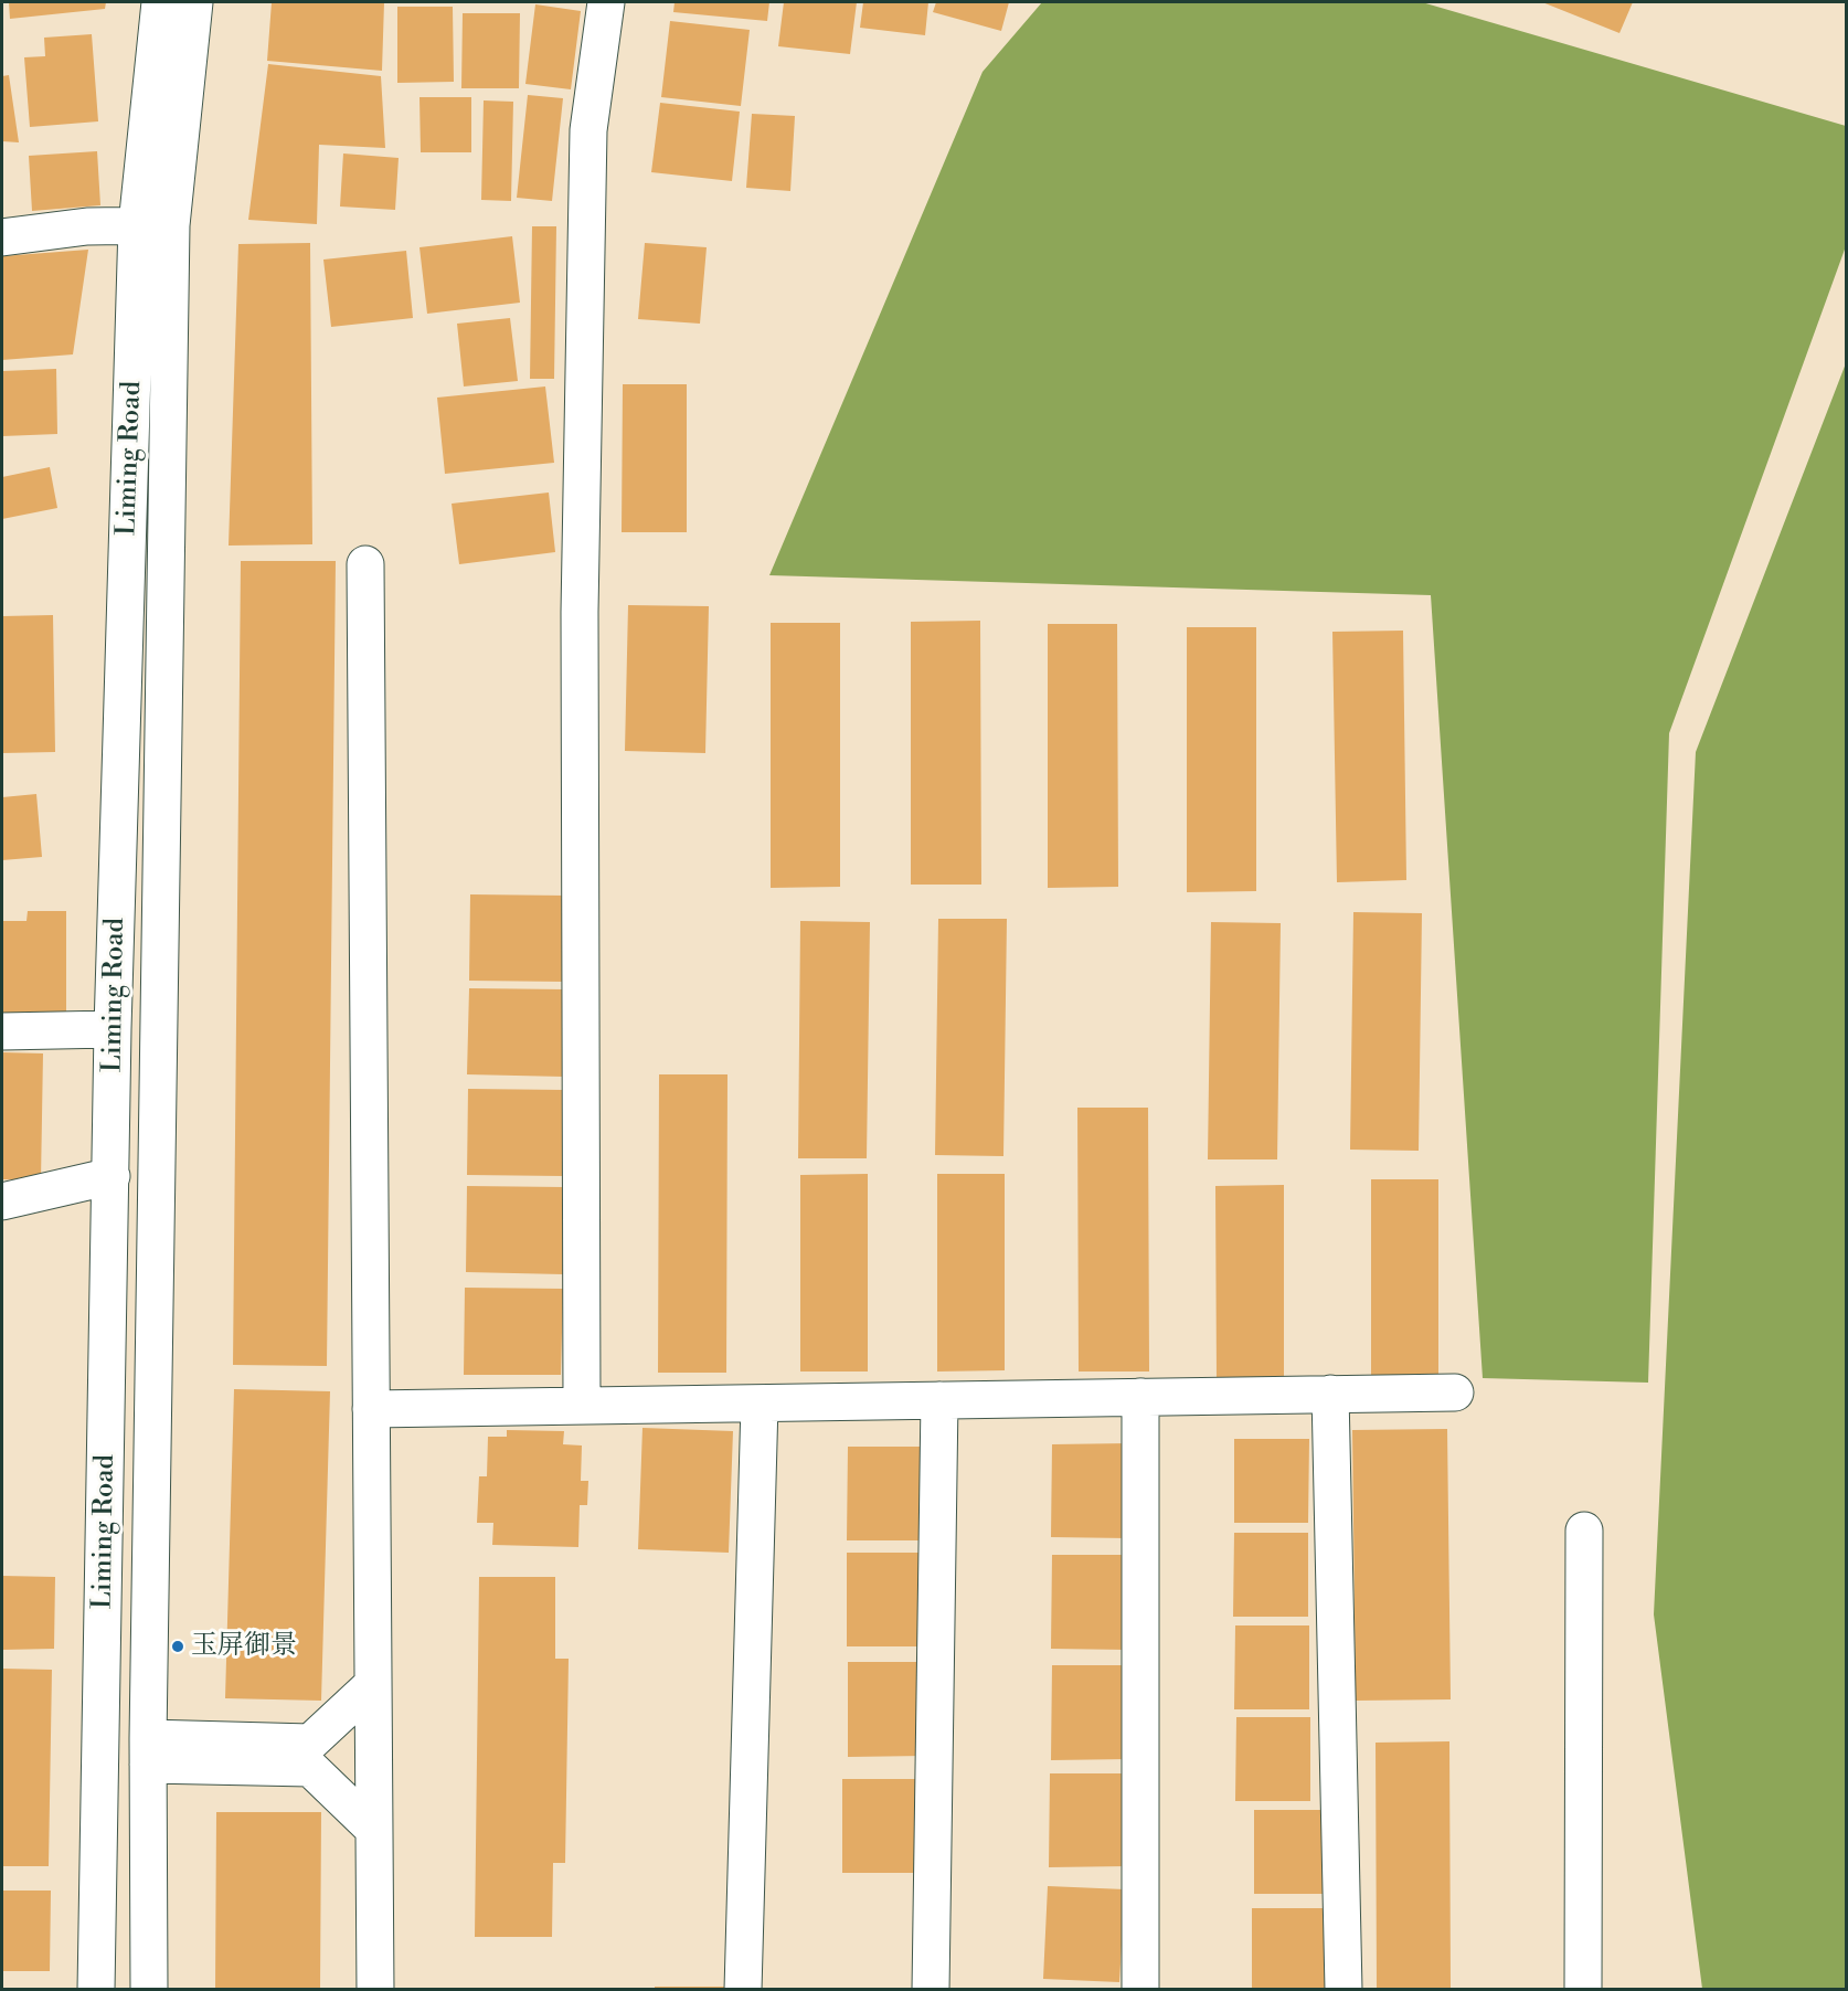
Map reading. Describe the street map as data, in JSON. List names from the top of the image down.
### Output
{
  "streets": {
    "street": ["Liming Road"]
  },
  "places": ["玉屏御景"]
}
